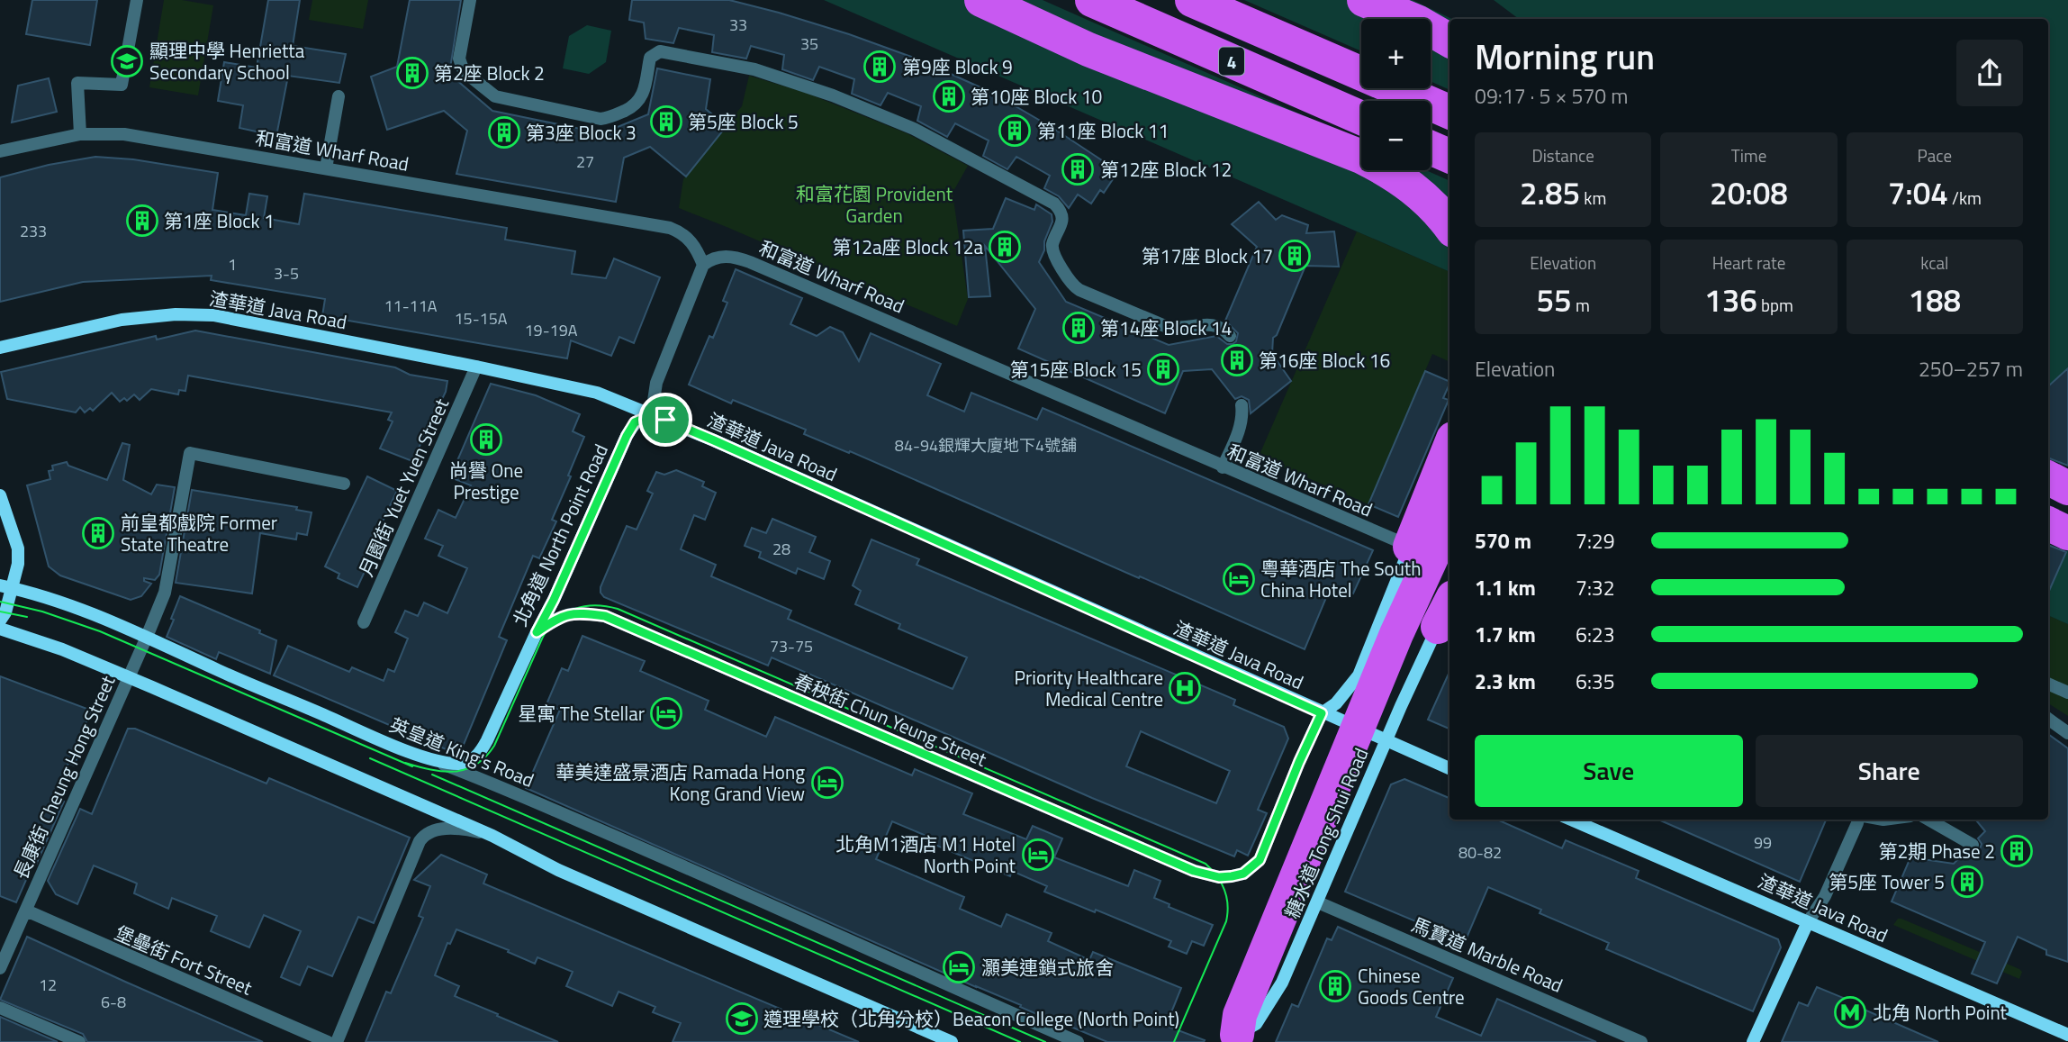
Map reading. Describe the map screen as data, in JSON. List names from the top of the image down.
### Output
{
  "streets": {
    "highway": ["4"],
    "main road": [
      "渣華道 Java Road",
      "北角道 North Point Road",
      "英皇道 King's Road",
      "糖水道 Tong Shui Road"
    ],
    "street": [
      "和富道 Wharf Road",
      "月園街 Yuet Yuen Street",
      "春秧街 Chun Yeung Street",
      "長康街 Cheung Hong Street",
      "馬寶道 Marble Road",
      "堡壘街 Fort Street"
    ]
  },
  "crossings": [
    ["渣華道 Java Road", "月園街 Yuet Yuen Street"],
    ["渣華道 Java Road", "北角道 North Point Road"],
    ["渣華道 Java Road", "春秧街 Chun Yeung Street"],
    ["渣華道 Java Road", "糖水道 Tong Shui Road"],
    ["北角道 North Point Road", "春秧街 Chun Yeung Street"],
    ["北角道 North Point Road", "英皇道 King's Road"],
    ["英皇道 King's Road", "長康街 Cheung Hong Street"],
    ["長康街 Cheung Hong Street", "堡壘街 Fort Street"],
    ["糖水道 Tong Shui Road", "馬寶道 Marble Road"]
  ],
  "parks": ["和富花園 Provident Garden"],
  "places": {
    "school or university": ["顯理中學 Henrietta Secondary School", "遵理學校（北角分校）Beacon College (North Point)"],
    "building": [
      "第9座 Block 9",
      "第2座 Block 2",
      "第10座 Block 10",
      "第5座 Block 5",
      "第11座 Block 11",
      "第3座 Block 3",
      "第12座 Block 12",
      "第1座 Block 1",
      "第12a座 Block 12a",
      "第17座 Block 17",
      "第14座 Block 14",
      "第16座 Block 16",
      "第15座 Block 15",
      "尚譽 One Prestige",
      "前皇都戲院 Former State Theatre",
      "第2期 Phase 2",
      "第5座 Tower 5",
      "Chinese Goods Centre"
    ],
    "hotel": [
      "粵華酒店 The South China Hotel",
      "星寓 The Stellar",
      "華美達盛景酒店 Ramada Hong Kong Grand View",
      "北角M1酒店 M1 Hotel North Point",
      "灝美連鎖式旅舍"
    ],
    "hospital": ["Priority Healthcare Medical Centre"],
    "metro station": ["北角 North Point"]
  },
  "house_numbers": [
    "33",
    "35",
    "27",
    "233",
    "1",
    "3-5",
    "11-11A",
    "15-15A",
    "19-19A",
    "84-94銀輝大廈地下4號舖",
    "28",
    "73-75",
    "99",
    "80-82",
    "12",
    "6-8"
  ],
  "page": {
    "map_buttons": ["+", "−"],
    "heading": ["Morning run", "09:17 · 5 × 570 m"],
    "stats": [
      ["Distance", "2.85 km"],
      ["Time", "20:08"],
      ["Pace", "7:04 /km"],
      ["Elevation", "55 m"],
      ["Heart rate", "136 bpm"],
      ["kcal", "188"]
    ],
    "chart": ["Elevation", "250–257 m"],
    "list": [
      {
        "name": "570 m",
        "note": "7:29"
      },
      {
        "name": "1.1 km",
        "note": "7:32"
      },
      {
        "name": "1.7 km",
        "note": "6:23"
      },
      {
        "name": "2.3 km",
        "note": "6:35"
      }
    ],
    "buttons": ["Save", "Share"]
  }
}
